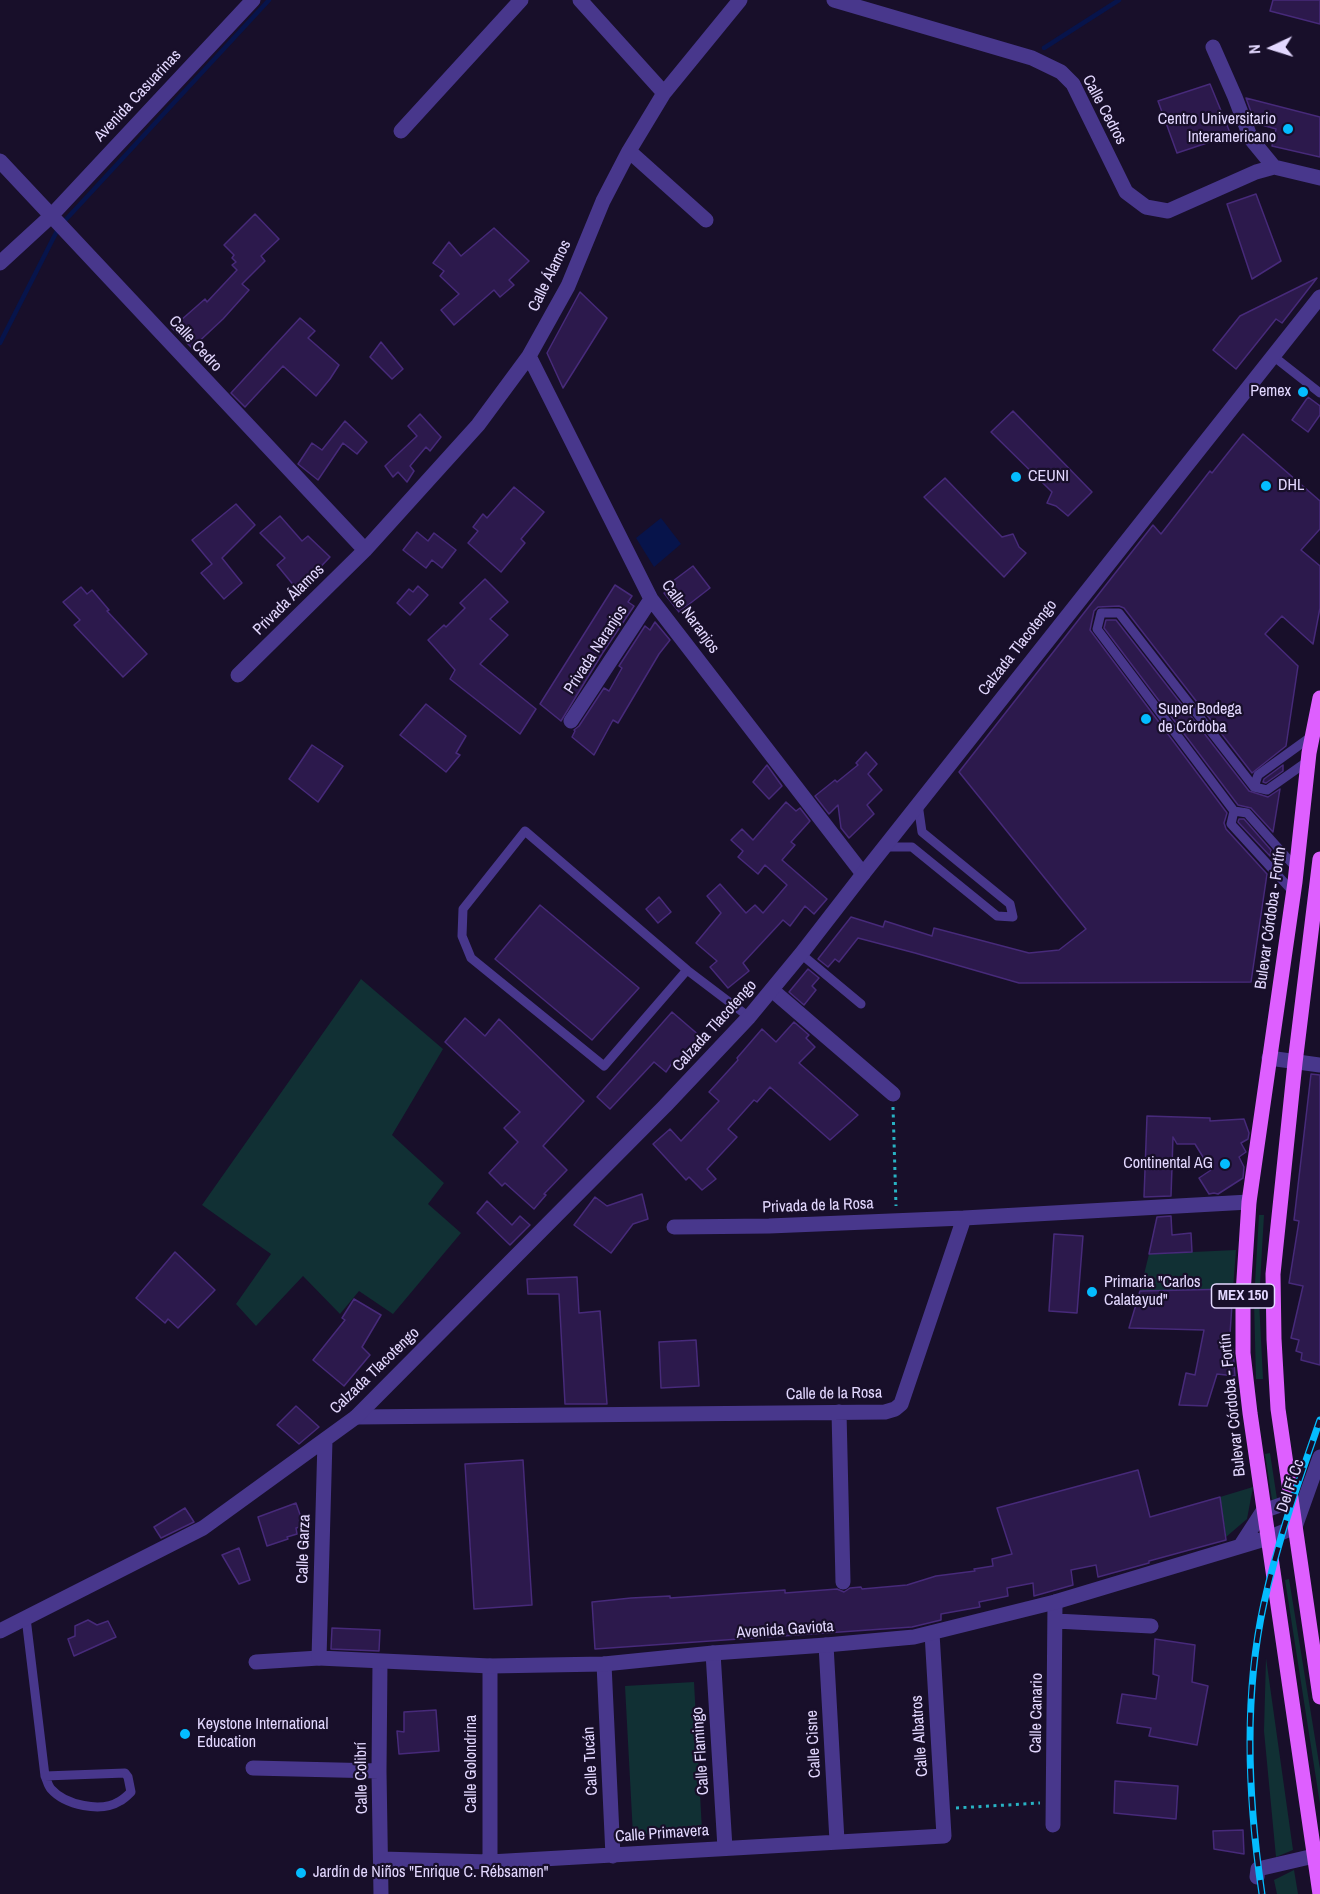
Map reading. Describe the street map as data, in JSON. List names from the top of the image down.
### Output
{
  "streets": {
    "main road": ["Bulevar Córdoba - Fortín", "MEX 150"],
    "street": [
      "Avenida Casuarinas",
      "Calle Cedros",
      "Calle Álamos",
      "Calle Cedro",
      "Privada Álamos",
      "Calle Naranjos",
      "Calzada Tlacotengo",
      "Privada Naranjos",
      "Privada de la Rosa",
      "Calle de la Rosa",
      "Del Ff Cc",
      "Calle Garza",
      "Avenida Gaviota",
      "Calle Canario",
      "Calle Albatros",
      "Calle Cisne",
      "Calle Flamingo",
      "Calle Tucán",
      "Calle Golondrina",
      "Calle Colibrí",
      "Calle Primavera"
    ]
  },
  "crossings": [
    ["Avenida Casuarinas", "Calle Cedro"],
    ["Calle Álamos", "Calle Cedro"],
    ["Calle Álamos", "Privada Álamos"],
    ["Calle Álamos", "Calle Naranjos"],
    ["Calle Cedro", "Privada Álamos"],
    ["Calle Naranjos", "Calzada Tlacotengo"],
    ["Calle Naranjos", "Privada Naranjos"],
    ["Calzada Tlacotengo", "Calle de la Rosa"],
    ["Calzada Tlacotengo", "Calle Garza"],
    ["Bulevar Córdoba - Fortín", "Avenida Gaviota"],
    ["Privada de la Rosa", "Calle de la Rosa"],
    ["MEX 150", "Del Ff Cc"],
    ["MEX 150", "Avenida Gaviota"],
    ["Del Ff Cc", "Avenida Gaviota"],
    ["Calle Garza", "Avenida Gaviota"],
    ["Avenida Gaviota", "Calle Canario"],
    ["Avenida Gaviota", "Calle Albatros"],
    ["Avenida Gaviota", "Calle Cisne"],
    ["Avenida Gaviota", "Calle Flamingo"],
    ["Avenida Gaviota", "Calle Tucán"],
    ["Avenida Gaviota", "Calle Golondrina"],
    ["Avenida Gaviota", "Calle Colibrí"],
    ["Calle Albatros", "Calle Primavera"],
    ["Calle Cisne", "Calle Primavera"],
    ["Calle Flamingo", "Calle Primavera"],
    ["Calle Tucán", "Calle Primavera"],
    ["Calle Golondrina", "Calle Primavera"],
    ["Calle Colibrí", "Calle Primavera"]
  ],
  "places": [
    "Centro Universitario Interamericano",
    "Pemex",
    "CEUNI",
    "DHL",
    "Super Bodega de Córdoba",
    "Continental AG",
    "Primaria \"Carlos Calatayud\"",
    "Keystone International Education",
    "Jardín de Niños \"Enrique C. Rébsamen\""
  ],
  "north": "left"
}
